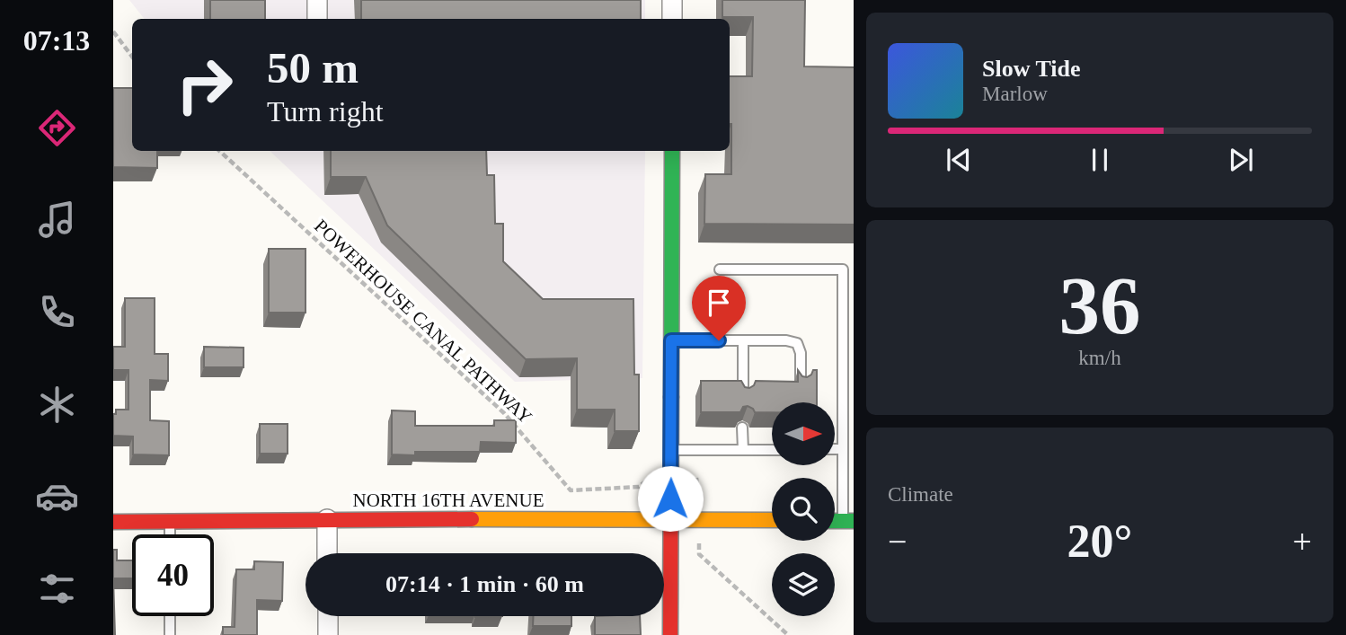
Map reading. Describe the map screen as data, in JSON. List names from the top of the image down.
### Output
{
  "streets": {
    "main road": ["NORTH 16TH AVENUE"],
    "path": ["POWERHOUSE CANAL PATHWAY"]
  },
  "north": "right",
  "page": {
    "tabs": "07:13",
    "turn": ["50 m", "Turn right"],
    "song": ["Slow Tide", "Marlow"],
    "tile": [
      ["36", "km/h"],
      "Climate"
    ],
    "heat": ["−", "20°", "+"],
    "limit": "40",
    "trip": "07:14 · 1 min · 60 m"
  }
}
